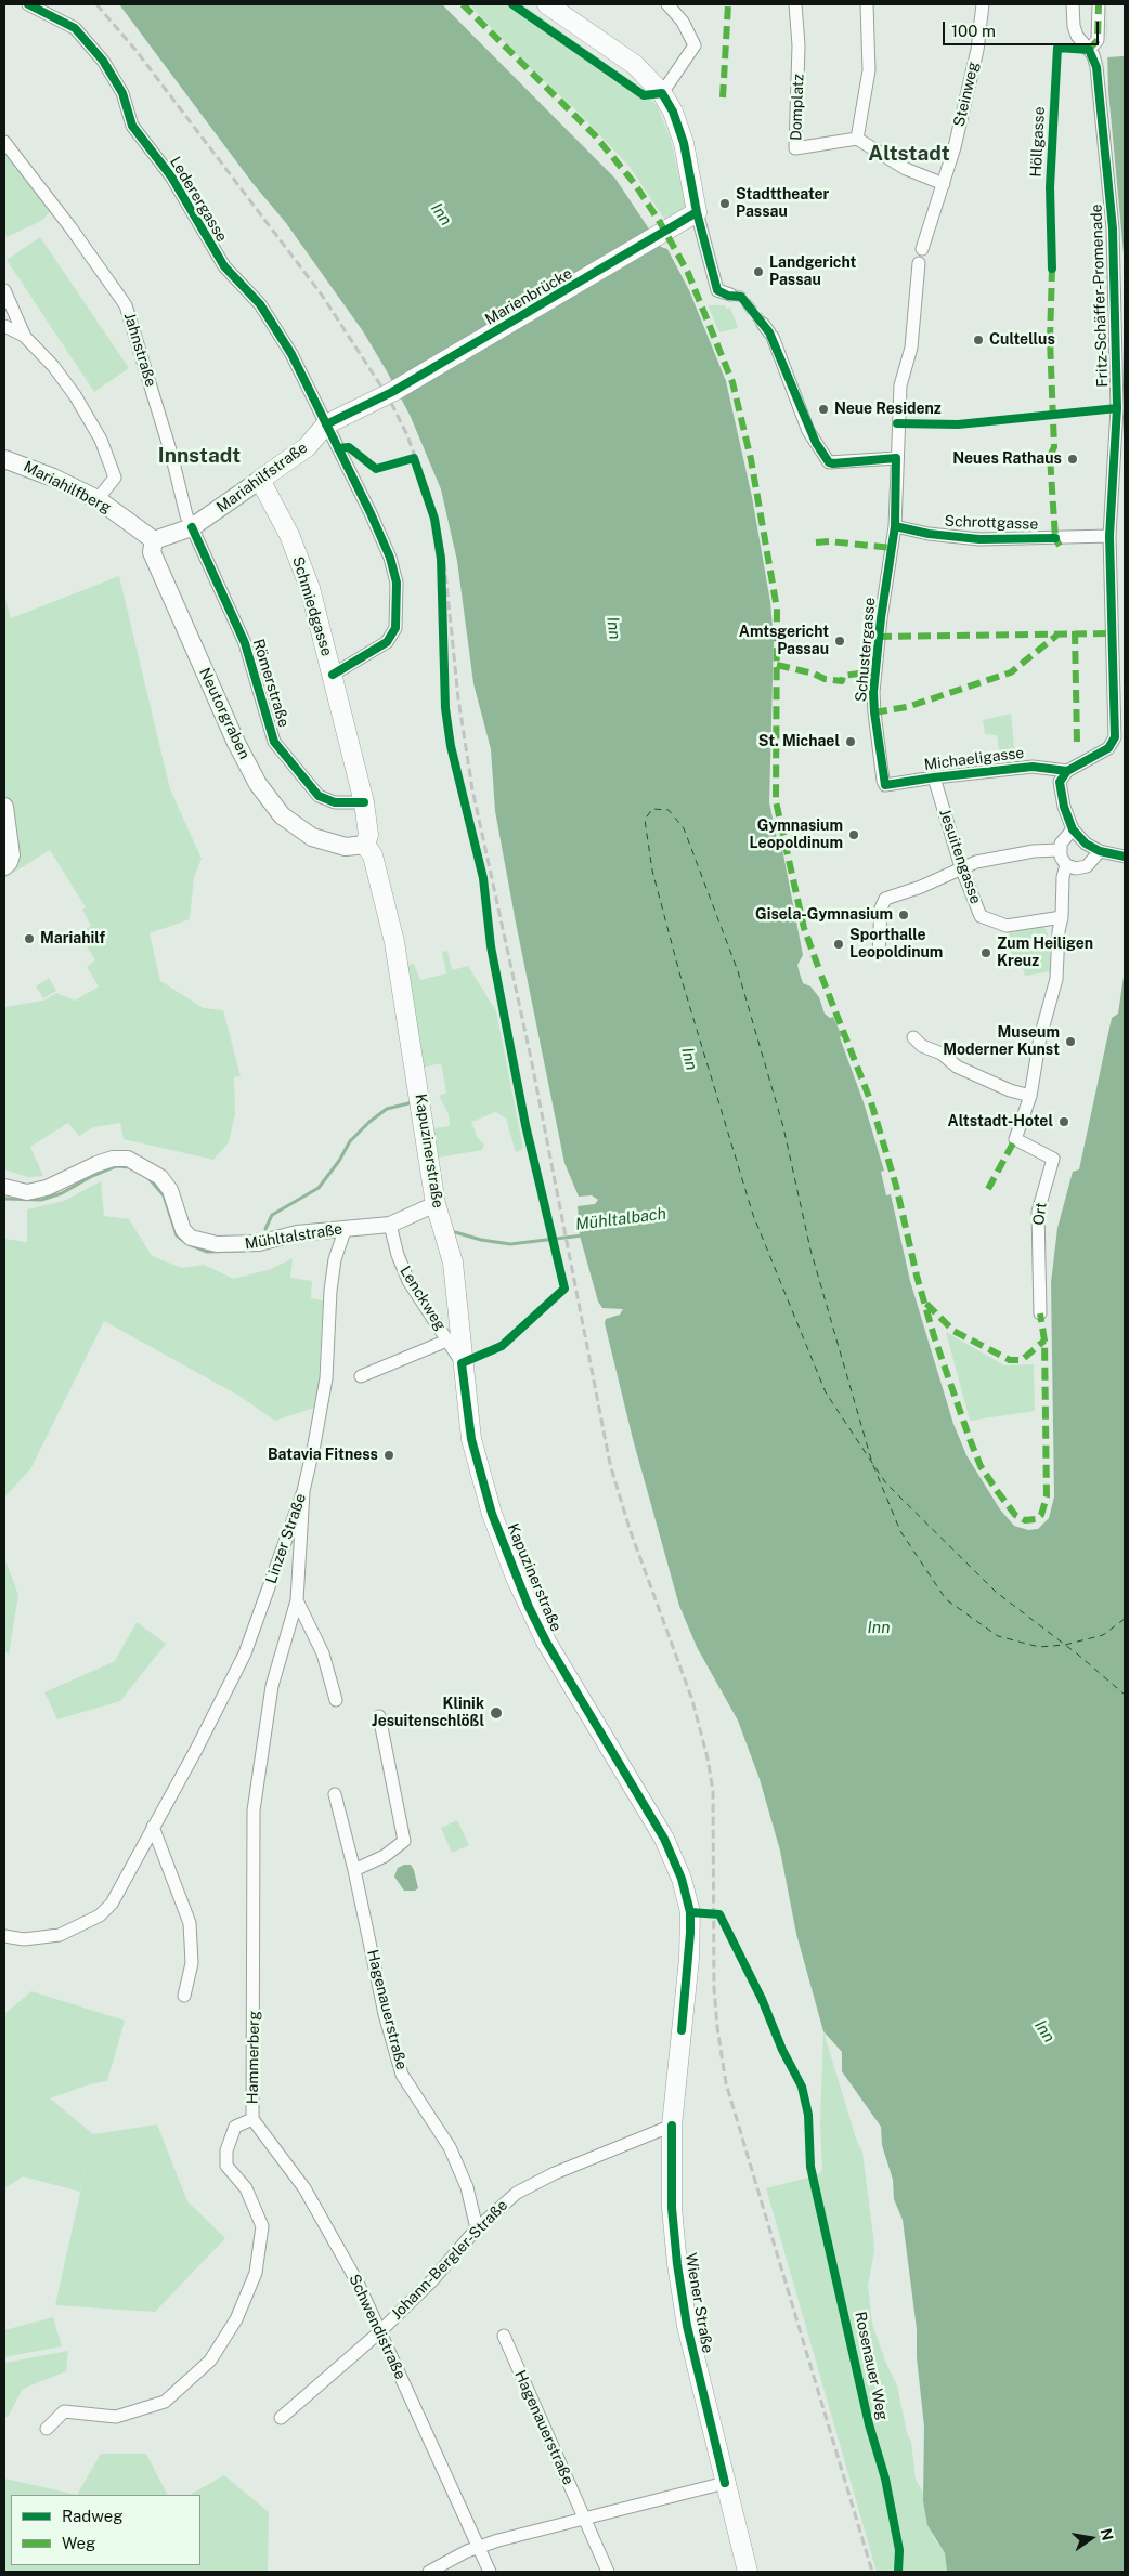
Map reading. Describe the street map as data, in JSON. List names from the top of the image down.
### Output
{
  "streets": {
    "main road": [
      "Marienbrücke",
      "Mariahilfstraße",
      "Mariahilfberg",
      "Schmiedgasse",
      "Neutorgraben",
      "Kapuzinerstraße",
      "Wiener Straße"
    ],
    "street": [
      "Steinweg",
      "Domplatz",
      "Lederergasse",
      "Fritz-Schäffer-Promenade",
      "Jahnstraße",
      "Schrottgasse",
      "Schustergasse",
      "Römerstraße",
      "Michaeligasse",
      "Jesuitengasse",
      "Ort",
      "Mühltalstraße",
      "Lenckweg",
      "Linzer Straße",
      "Hagenauerstraße",
      "Hammerberg",
      "Johann-Bergler-Straße",
      "Schwendistraße"
    ],
    "cycle path": ["Höllgasse", "Rosenauer Weg"]
  },
  "crossings": [
    ["Lederergasse", "Mariahilfstraße"],
    ["Lederergasse", "Schmiedgasse"],
    ["Fritz-Schäffer-Promenade", "Schrottgasse"],
    ["Fritz-Schäffer-Promenade", "Michaeligasse"],
    ["Marienbrücke", "Mariahilfstraße"],
    ["Jahnstraße", "Mariahilfstraße"],
    ["Jahnstraße", "Römerstraße"],
    ["Mariahilfstraße", "Mariahilfberg"],
    ["Mariahilfstraße", "Schmiedgasse"],
    ["Mariahilfstraße", "Römerstraße"],
    ["Mariahilfstraße", "Neutorgraben"],
    ["Mariahilfberg", "Neutorgraben"],
    ["Schrottgasse", "Schustergasse"],
    ["Schmiedgasse", "Römerstraße"],
    ["Schmiedgasse", "Neutorgraben"],
    ["Schmiedgasse", "Kapuzinerstraße"],
    ["Schustergasse", "Michaeligasse"],
    ["Neutorgraben", "Kapuzinerstraße"],
    ["Michaeligasse", "Jesuitengasse"],
    ["Kapuzinerstraße", "Mühltalstraße"],
    ["Kapuzinerstraße", "Lenckweg"],
    ["Kapuzinerstraße", "Wiener Straße"],
    ["Mühltalstraße", "Lenckweg"],
    ["Mühltalstraße", "Linzer Straße"],
    ["Linzer Straße", "Hammerberg"],
    ["Hagenauerstraße", "Johann-Bergler-Straße"],
    ["Hammerberg", "Schwendistraße"],
    ["Johann-Bergler-Straße", "Wiener Straße"],
    ["Johann-Bergler-Straße", "Schwendistraße"]
  ],
  "districts": ["Altstadt", "Innstadt"],
  "water": ["Inn", "Mühltalbach"],
  "places": [
    "Stadttheater Passau",
    "Landgericht Passau",
    "Cultellus",
    "Neue Residenz",
    "Neues Rathaus",
    "Amtsgericht Passau",
    "St. Michael",
    "Gymnasium Leopoldinum",
    "Gisela-Gymnasium",
    "Mariahilf",
    "Sporthalle Leopoldinum",
    "Zum Heiligen Kreuz",
    "Museum Moderner Kunst",
    "Altstadt-Hotel",
    "Batavia Fitness",
    "Klinik Jesuitenschlößl"
  ],
  "legend": ["Radweg", "Weg"],
  "scale_bar": "100 m",
  "north": "right"
}
